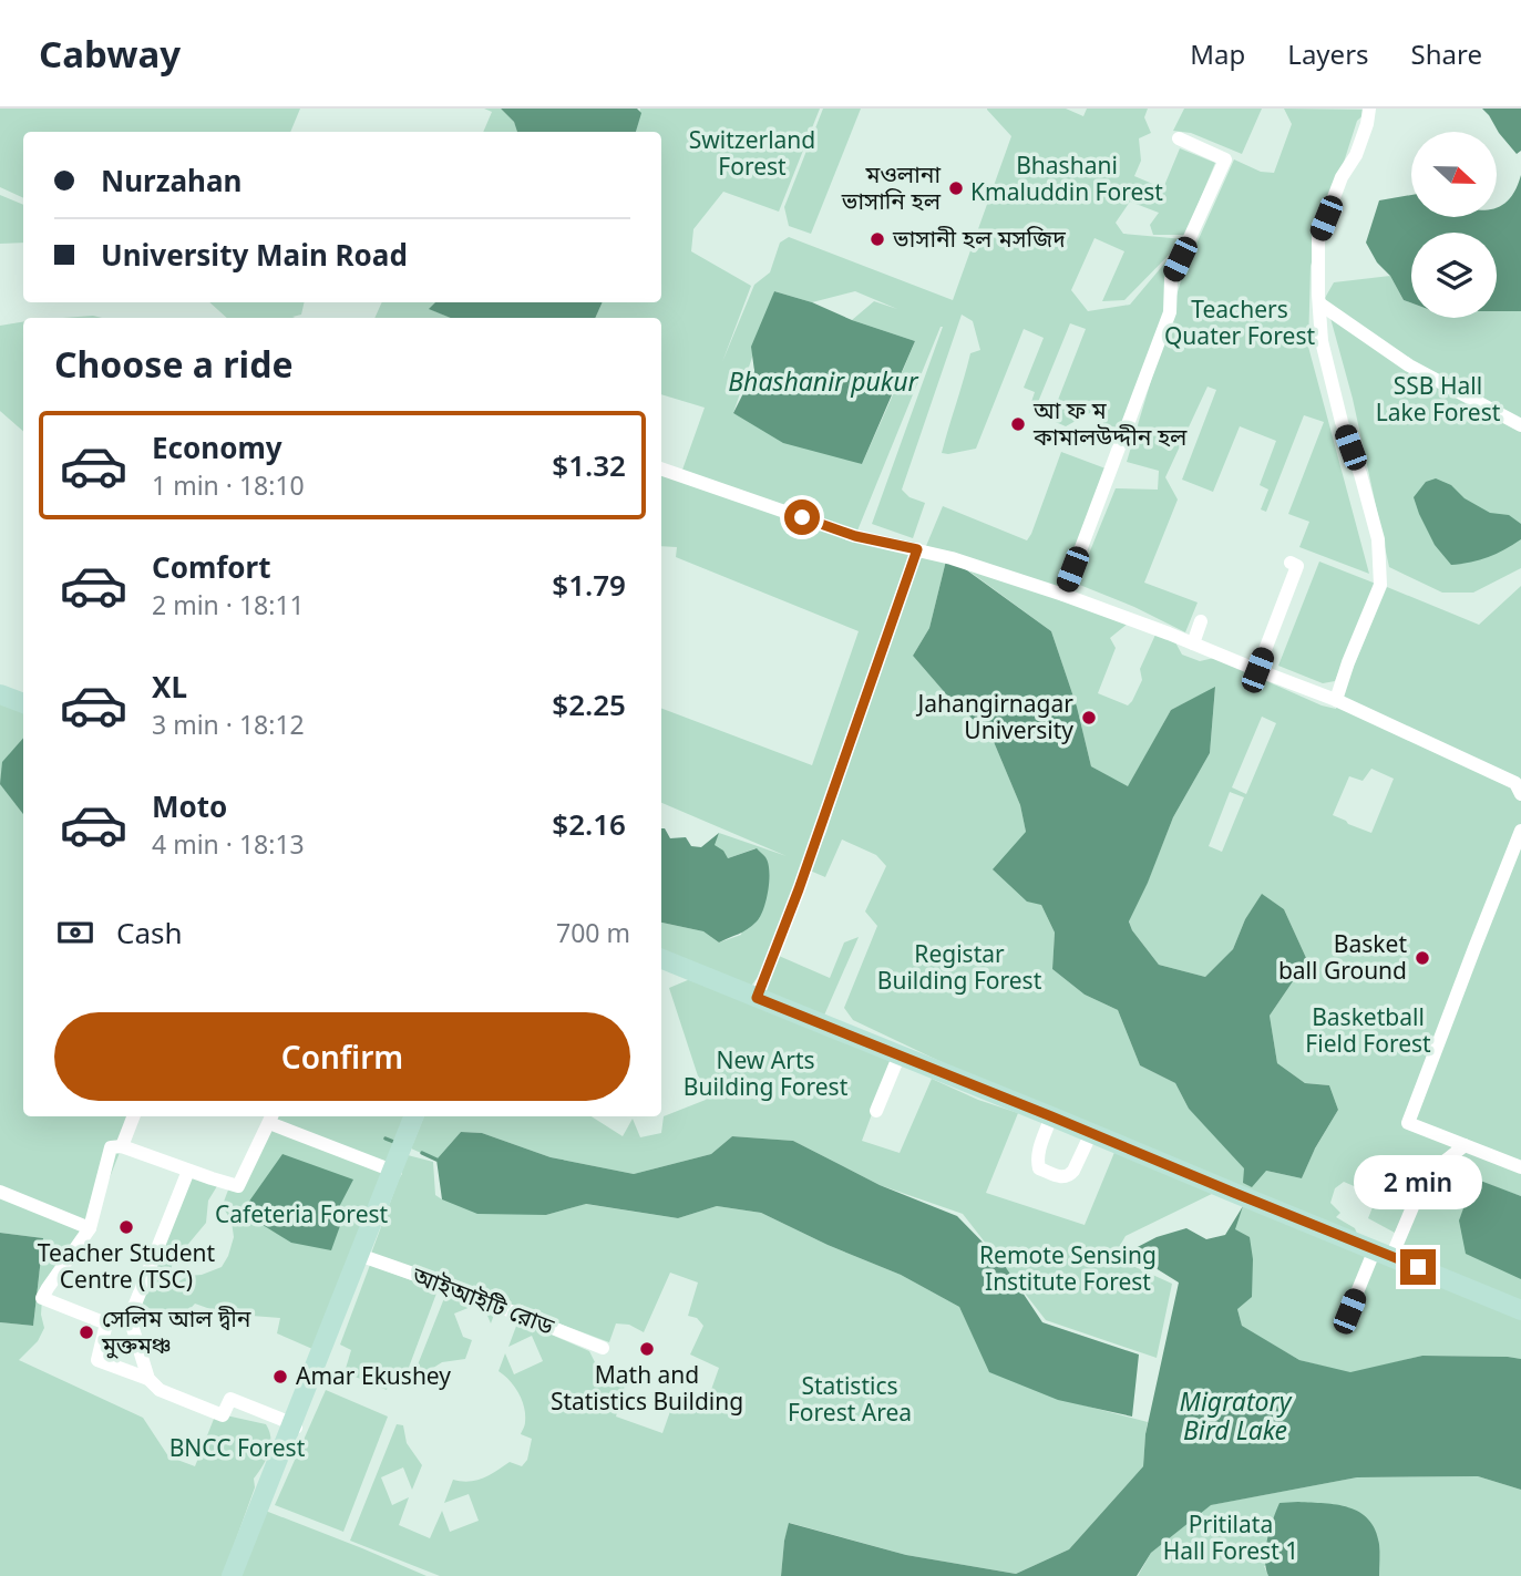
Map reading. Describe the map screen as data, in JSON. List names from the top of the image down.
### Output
{
  "streets": {
    "street": ["আইআইটি রোড"]
  },
  "water": ["Bhashanir pukur", "Migratory Bird Lake"],
  "parks": [
    "Switzerland Forest",
    "Bhashani Kmaluddin Forest",
    "Teachers Quater Forest",
    "SSB Hall Lake Forest",
    "Registar Building Forest",
    "Basketball Field Forest",
    "New Arts Building Forest",
    "Cafeteria Forest",
    "Remote Sensing Institute Forest",
    "Statistics Forest Area",
    "BNCC Forest",
    "Pritilata Hall Forest 1"
  ],
  "places": [
    "মওলানা ভাসানি হল",
    "ভাসানী হল মসজিদ",
    "আ ফ ম কামালউদ্দীন হল",
    "Jahangirnagar University",
    "Basket ball Ground",
    "Teacher Student Centre (TSC)",
    "সেলিম আল দ্বীন মুক্তমঞ্চ",
    "Math and Statistics Building",
    "Amar Ekushey"
  ],
  "north": "right",
  "page": {
    "header": "Cabway",
    "nav": ["Map", "Layers", "Share"],
    "banner": ["Nurzahan", "University Main Road"],
    "heading": "Choose a ride",
    "list": [
      {
        "name": "Economy",
        "note": "1 min · 18:10",
        "value": "$1.32"
      },
      {
        "name": "Comfort",
        "note": "2 min · 18:11",
        "value": "$1.79"
      },
      {
        "name": "XL",
        "note": "3 min · 18:12",
        "value": "$2.25"
      },
      {
        "name": "Moto",
        "note": "4 min · 18:13",
        "value": "$2.16"
      }
    ],
    "pay": ["Cash", "700 m"],
    "buttons": "Confirm",
    "bubble": "2 min"
  }
}
